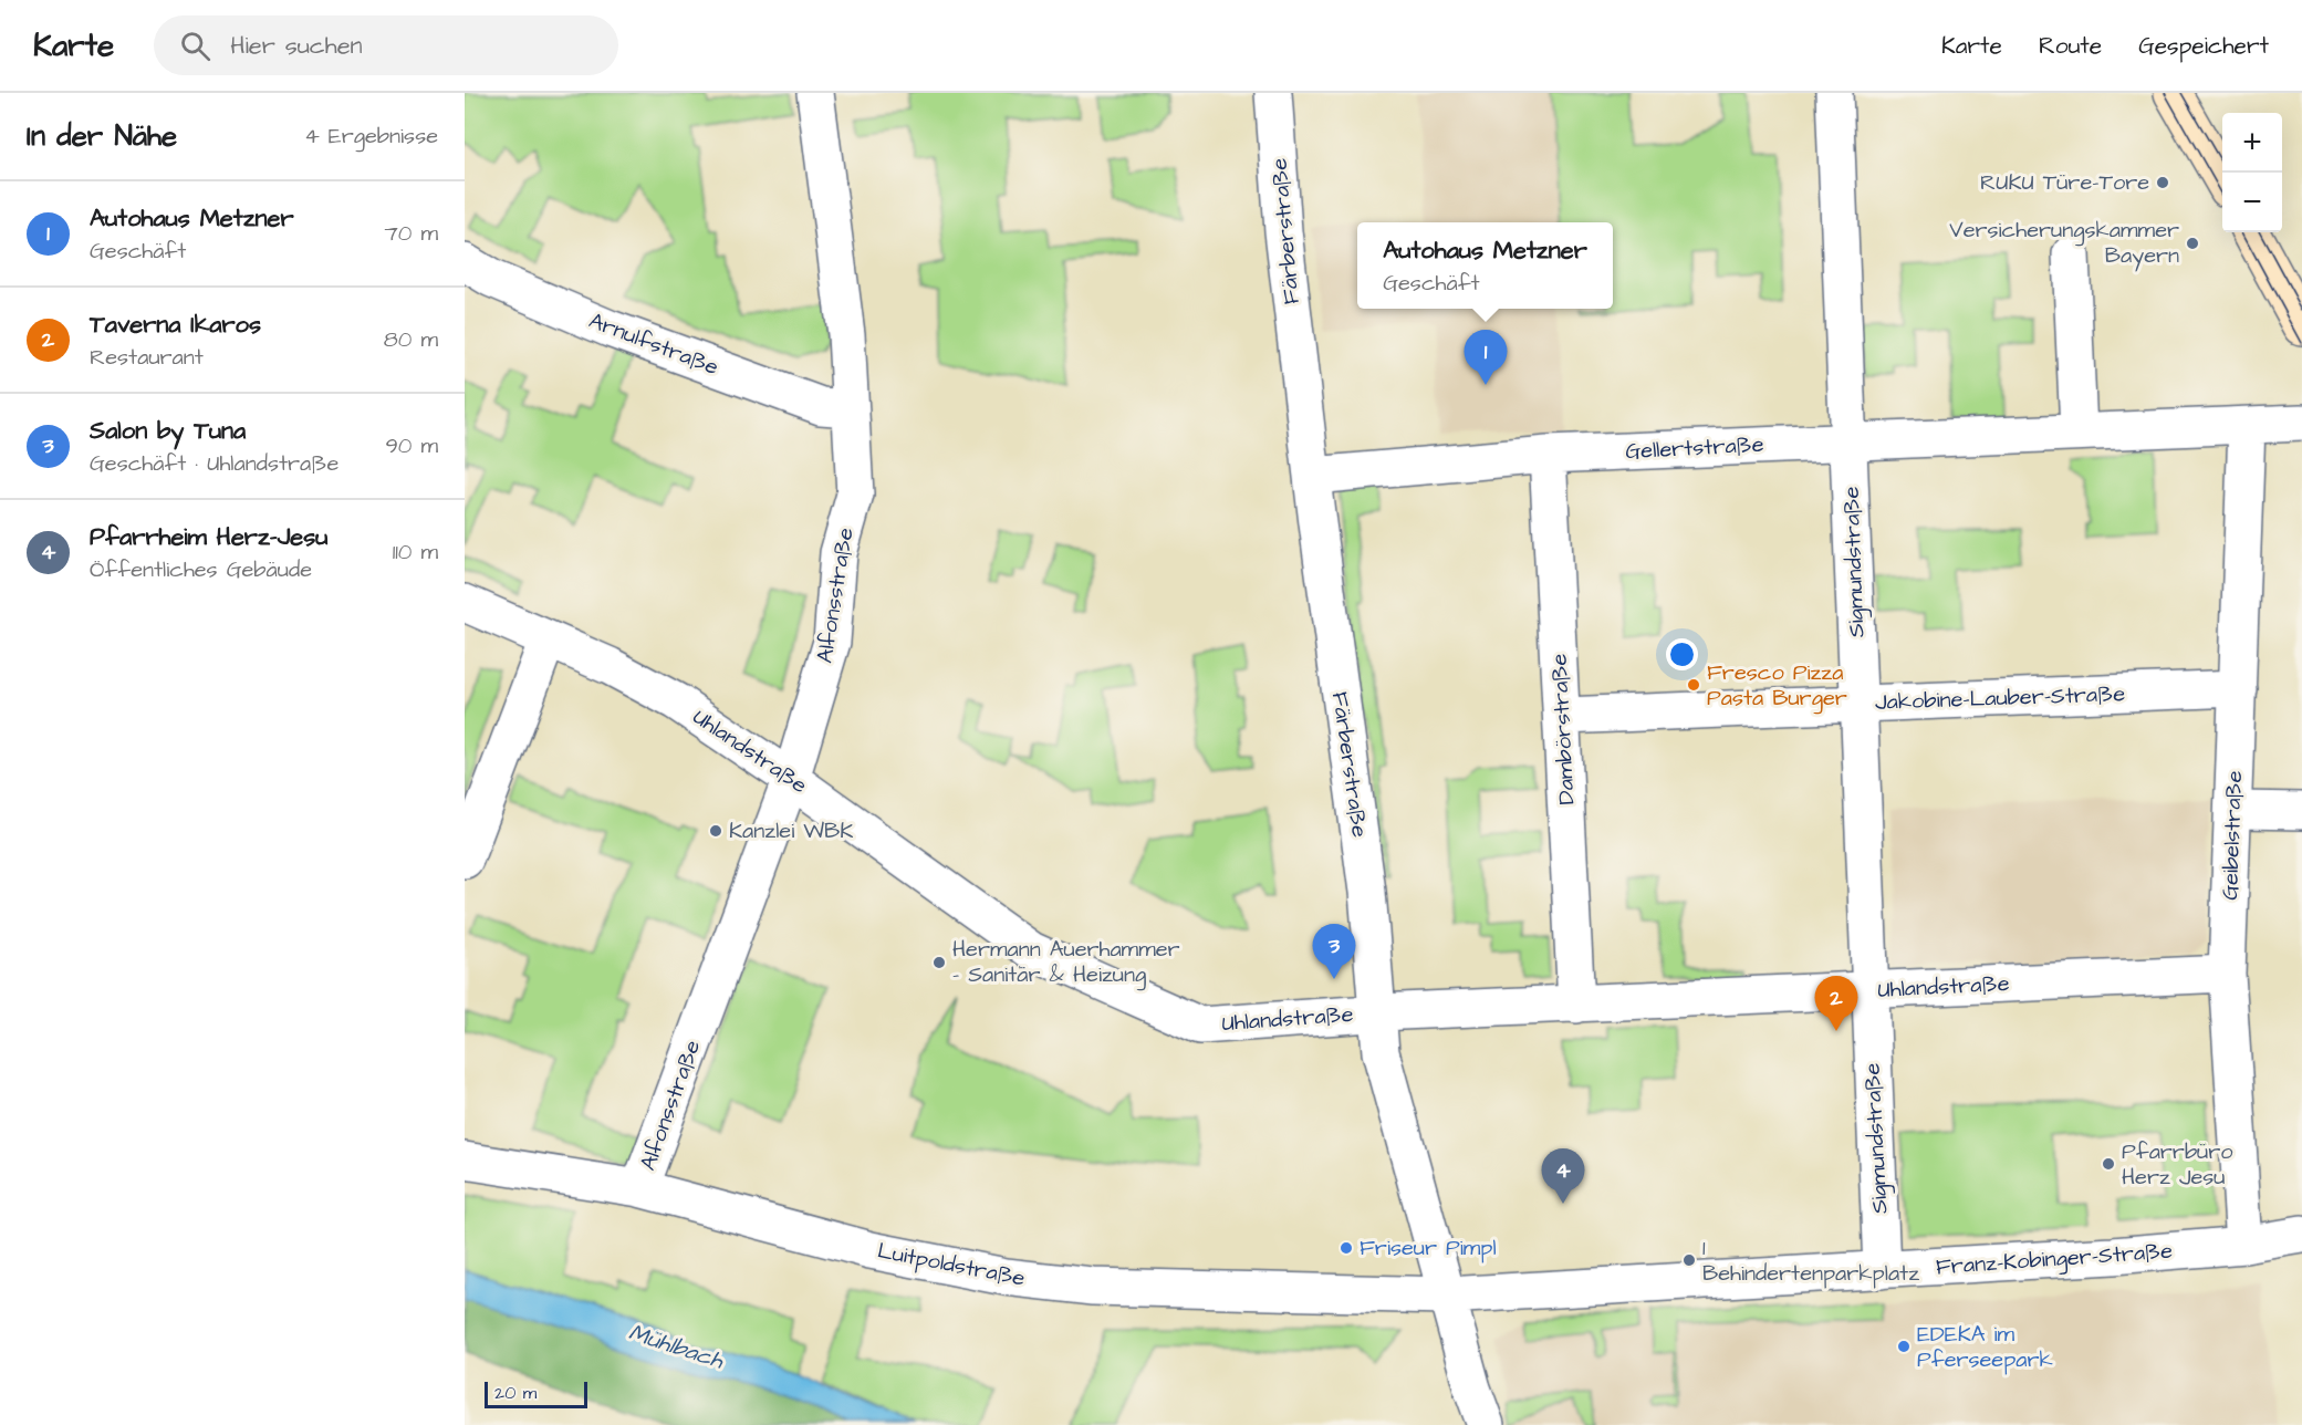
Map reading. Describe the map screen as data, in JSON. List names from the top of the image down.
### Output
{
  "streets": {
    "street": [
      "Färberstraße",
      "Arnulfstraße",
      "Gellertstraße",
      "Sigmundstraße",
      "Alfonsstraße",
      "Jakobine-Lauber-Straße",
      "Dambörstraße",
      "Uhlandstraße",
      "Geibelstraße",
      "Franz-Kobinger-Straße",
      "Luitpoldstraße"
    ]
  },
  "crossings": [
    ["Färberstraße", "Gellertstraße"],
    ["Färberstraße", "Uhlandstraße"],
    ["Färberstraße", "Franz-Kobinger-Straße"],
    ["Färberstraße", "Luitpoldstraße"],
    ["Arnulfstraße", "Alfonsstraße"],
    ["Gellertstraße", "Sigmundstraße"],
    ["Gellertstraße", "Dambörstraße"],
    ["Gellertstraße", "Geibelstraße"],
    ["Sigmundstraße", "Jakobine-Lauber-Straße"],
    ["Sigmundstraße", "Uhlandstraße"],
    ["Sigmundstraße", "Franz-Kobinger-Straße"],
    ["Alfonsstraße", "Uhlandstraße"],
    ["Alfonsstraße", "Luitpoldstraße"],
    ["Jakobine-Lauber-Straße", "Dambörstraße"],
    ["Jakobine-Lauber-Straße", "Geibelstraße"],
    ["Dambörstraße", "Uhlandstraße"],
    ["Uhlandstraße", "Geibelstraße"],
    ["Geibelstraße", "Franz-Kobinger-Straße"],
    ["Franz-Kobinger-Straße", "Luitpoldstraße"]
  ],
  "water": ["Mühlbach"],
  "places": [
    "RUKU Türe-Tore",
    "Versicherungskammer Bayern",
    "Fresco Pizza Pasta Burger",
    "Kanzlei WBK",
    "Hermann Auerhammer - Sanitär & Heizung",
    "Pfarrbüro Herz Jesu",
    "Friseur Pimpl",
    "1 Behindertenparkplatz",
    "EDEKA im Pferseepark"
  ],
  "scale_bar": "20 m",
  "page": {
    "header": "Karte",
    "search": "Hier suchen",
    "nav": ["Karte", "Route", "Gespeichert"],
    "heading": ["In der Nähe", "4 Ergebnisse"],
    "map_buttons": ["+", "−"],
    "list": [
      {
        "mark": "1",
        "name": "Autohaus Metzner",
        "note": "Geschäft",
        "value": "70 m"
      },
      {
        "mark": "2",
        "name": "Taverna Ikaros",
        "note": "Restaurant",
        "value": "80 m"
      },
      {
        "mark": "3",
        "name": "Salon by Tuna",
        "note": "Geschäft · Uhlandstraße",
        "value": "90 m"
      },
      {
        "mark": "4",
        "name": "Pfarrheim Herz-Jesu",
        "note": "Öffentliches Gebäude",
        "value": "110 m"
      }
    ],
    "popup": ["Autohaus Metzner", "Geschäft"],
    "pins": [
      "1",
      "3",
      "2",
      "4"
    ],
    "scale": "20 m"
  }
}
